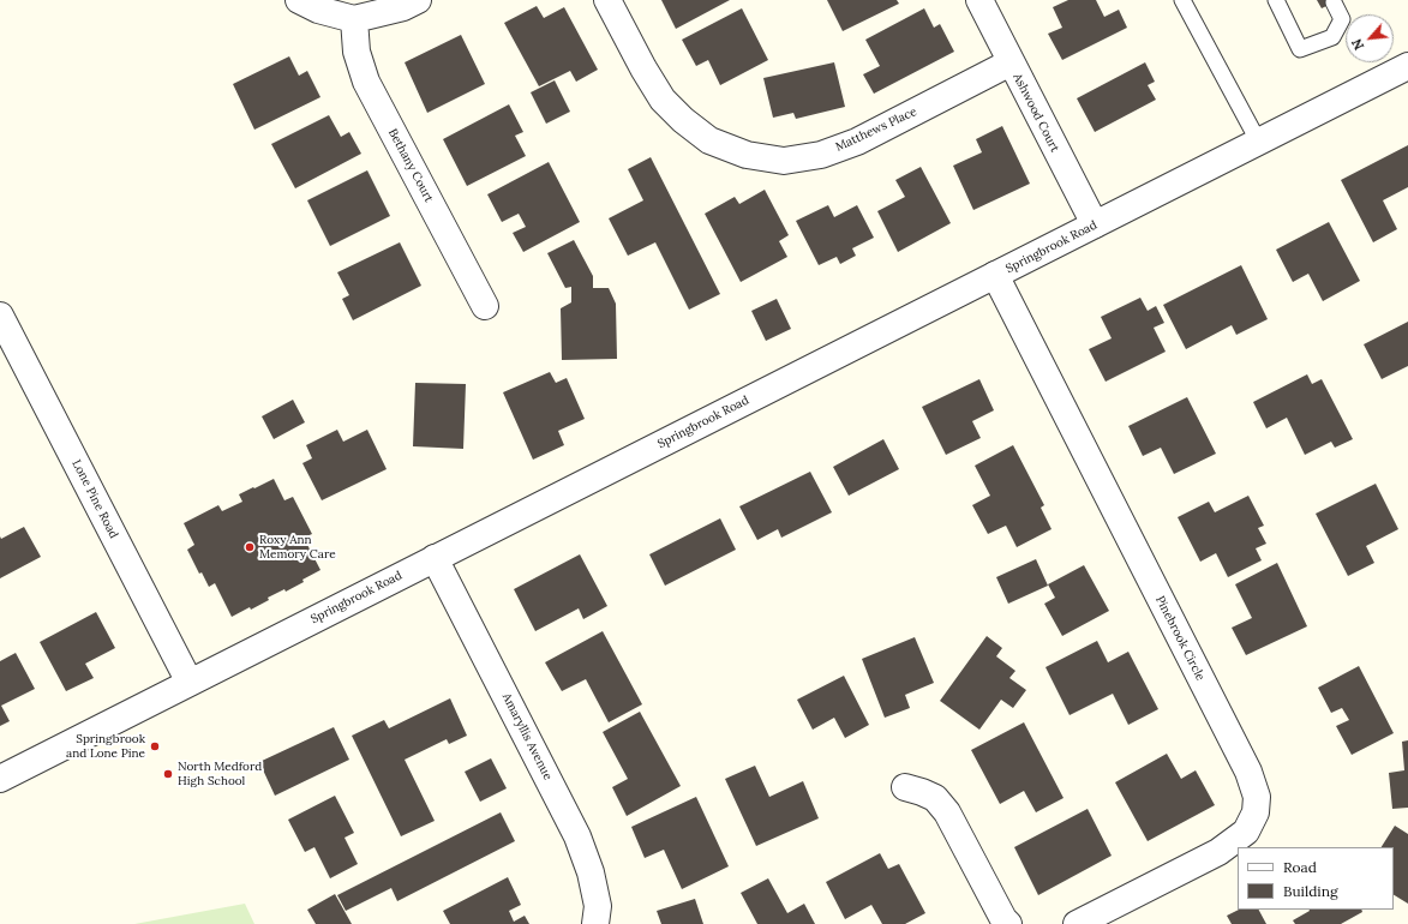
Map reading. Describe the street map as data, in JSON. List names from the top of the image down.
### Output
{
  "streets": {
    "street": [
      "Ashwood Court",
      "Matthews Place",
      "Bethany Court",
      "Springbrook Road",
      "Lone Pine Road",
      "Pinebrook Circle",
      "Amaryllis Avenue"
    ]
  },
  "crossings": [
    ["Ashwood Court", "Matthews Place"],
    ["Ashwood Court", "Springbrook Road"],
    ["Springbrook Road", "Lone Pine Road"],
    ["Springbrook Road", "Pinebrook Circle"],
    ["Springbrook Road", "Amaryllis Avenue"]
  ],
  "places": ["Roxy Ann Memory Care", "Springbrook and Lone Pine", "North Medford High School"],
  "legend": ["Road", "Building"],
  "north": "bottom left"
}
